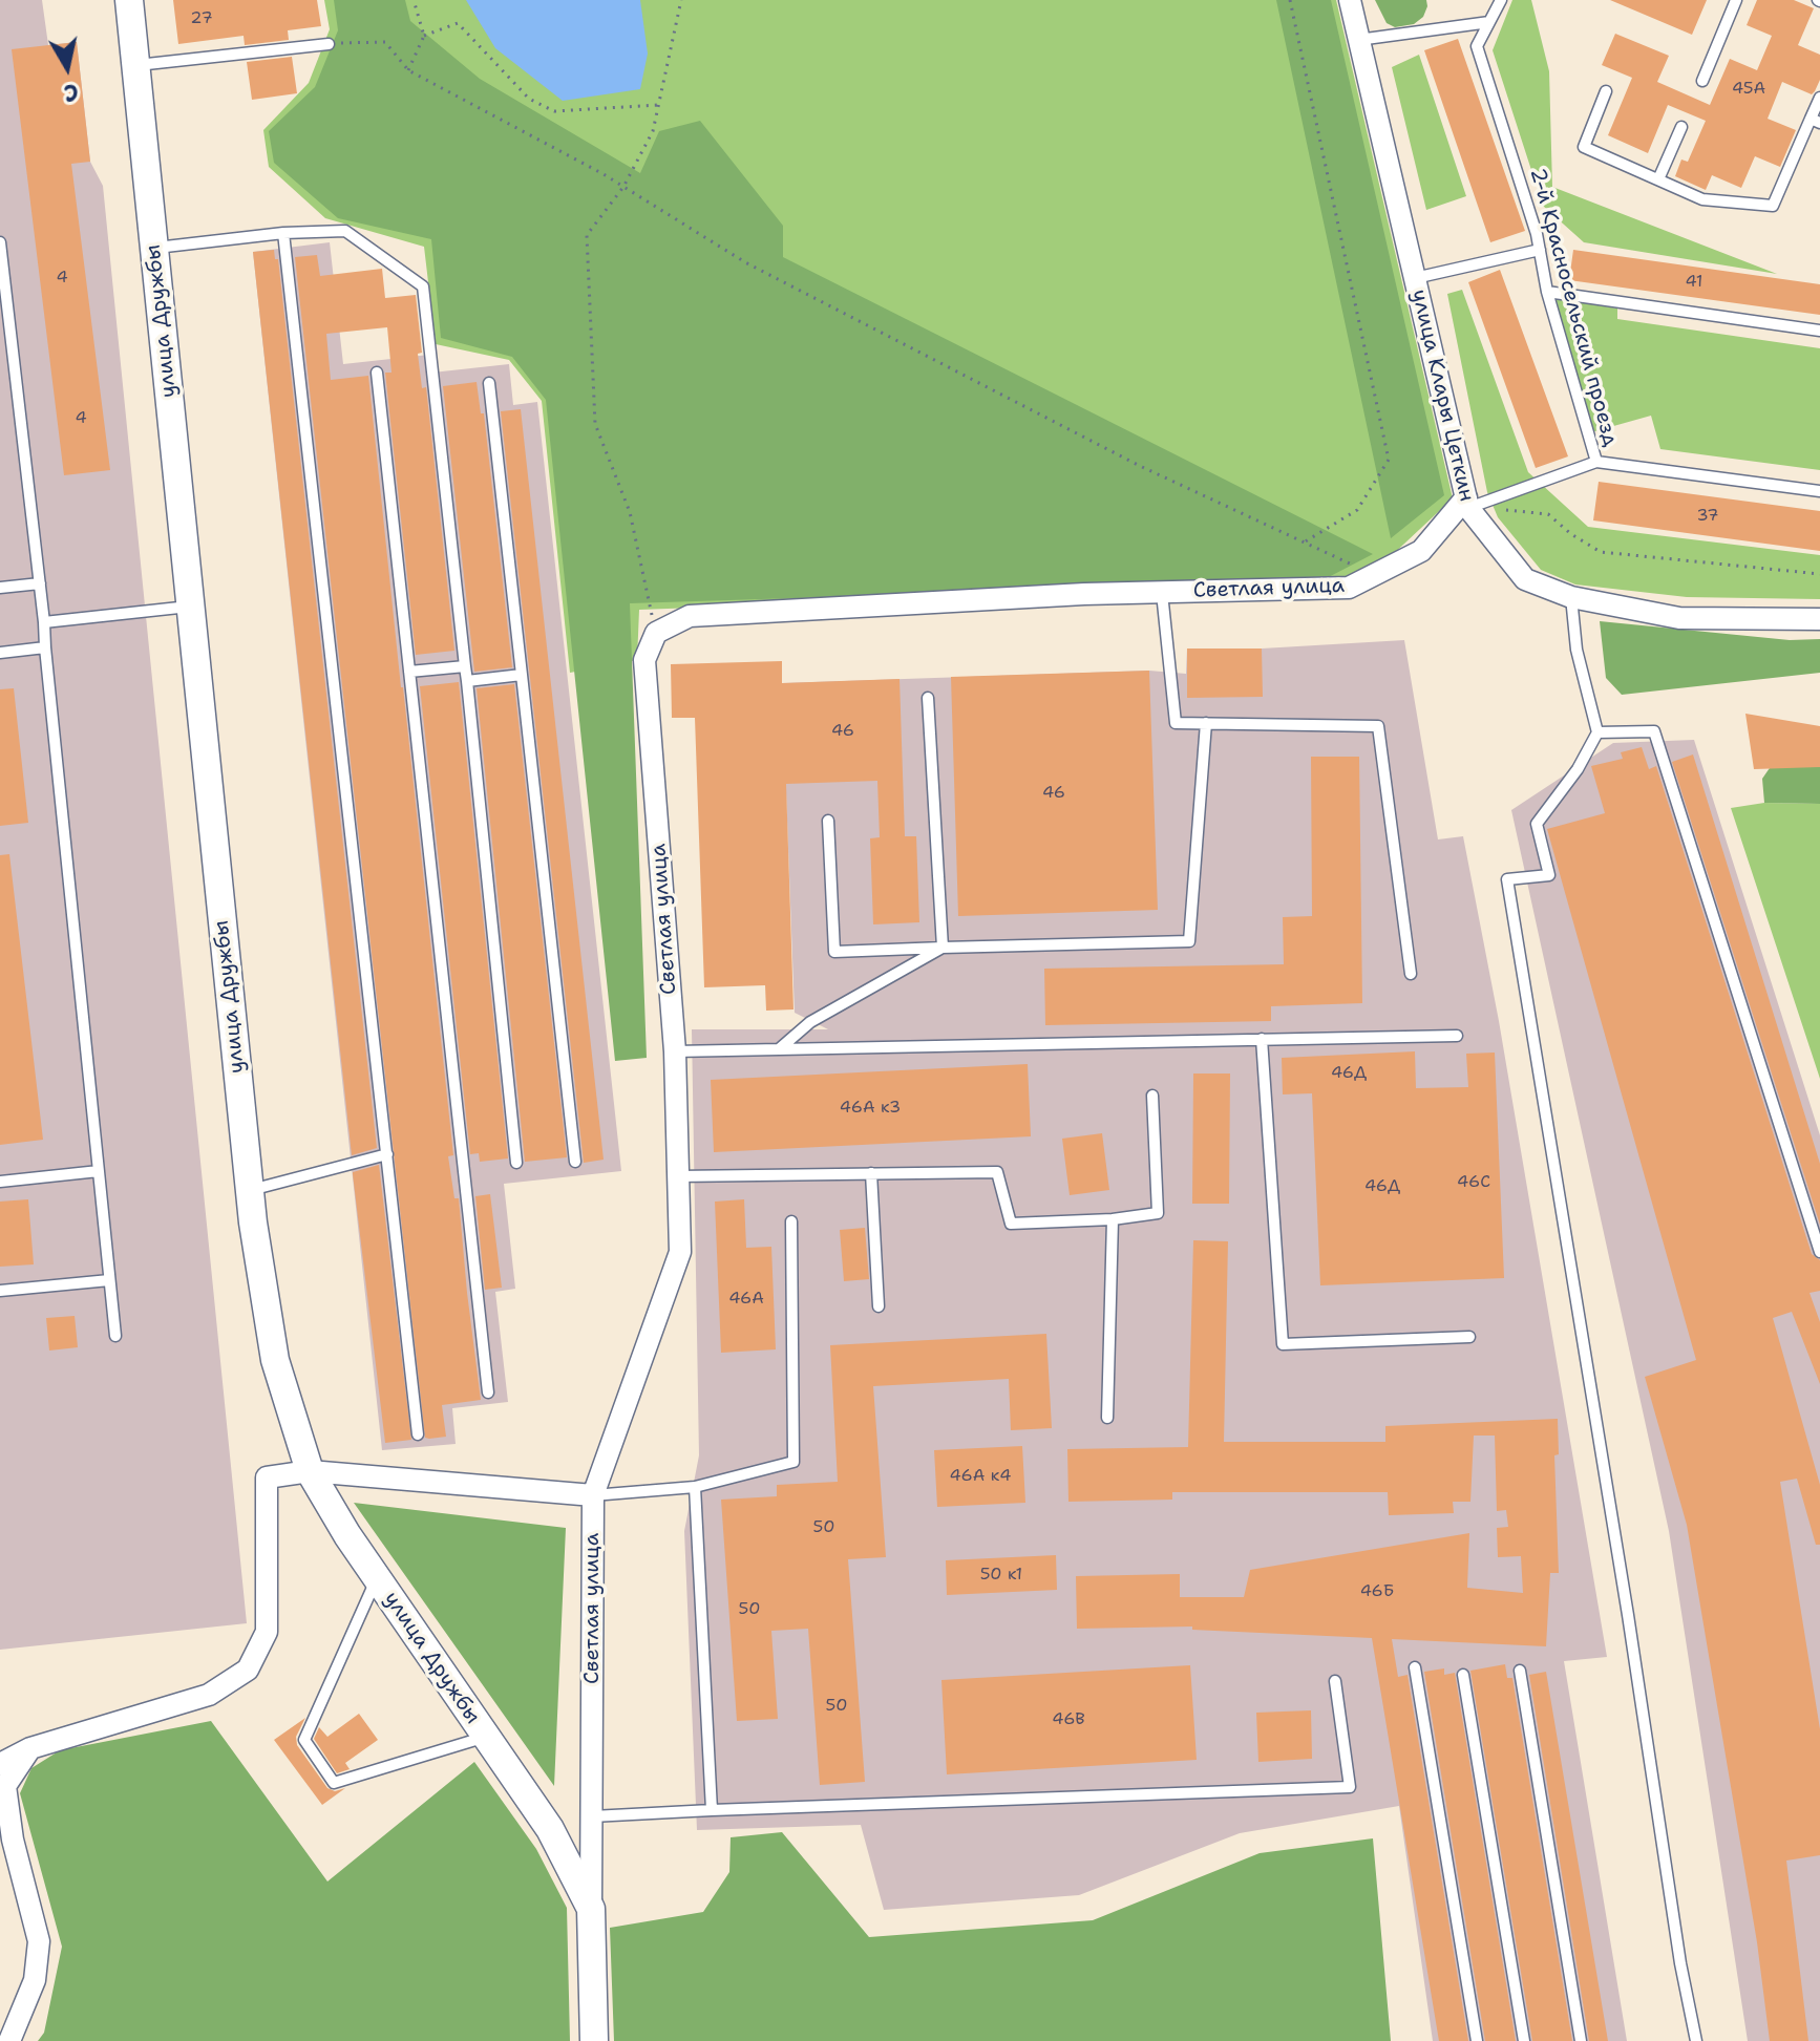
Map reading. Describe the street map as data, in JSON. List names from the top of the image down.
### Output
{
  "streets": {
    "street": ["улица Дружбы", "улица Клары Цеткин", "Светлая улица"],
    "lane": ["2-й Красносельский проезд"]
  },
  "crossings": [
    ["улица Дружбы", "Светлая улица"],
    ["улица Клары Цеткин", "Светлая улица"]
  ],
  "house_numbers": [
    "27",
    "45А",
    "4",
    "41",
    "4",
    "37",
    "46",
    "46",
    "46Д",
    "46А к3",
    "46С",
    "46Д",
    "46А",
    "46А к4",
    "50",
    "50 к1",
    "46Б",
    "50",
    "50",
    "46В"
  ],
  "north": "bottom"
}
